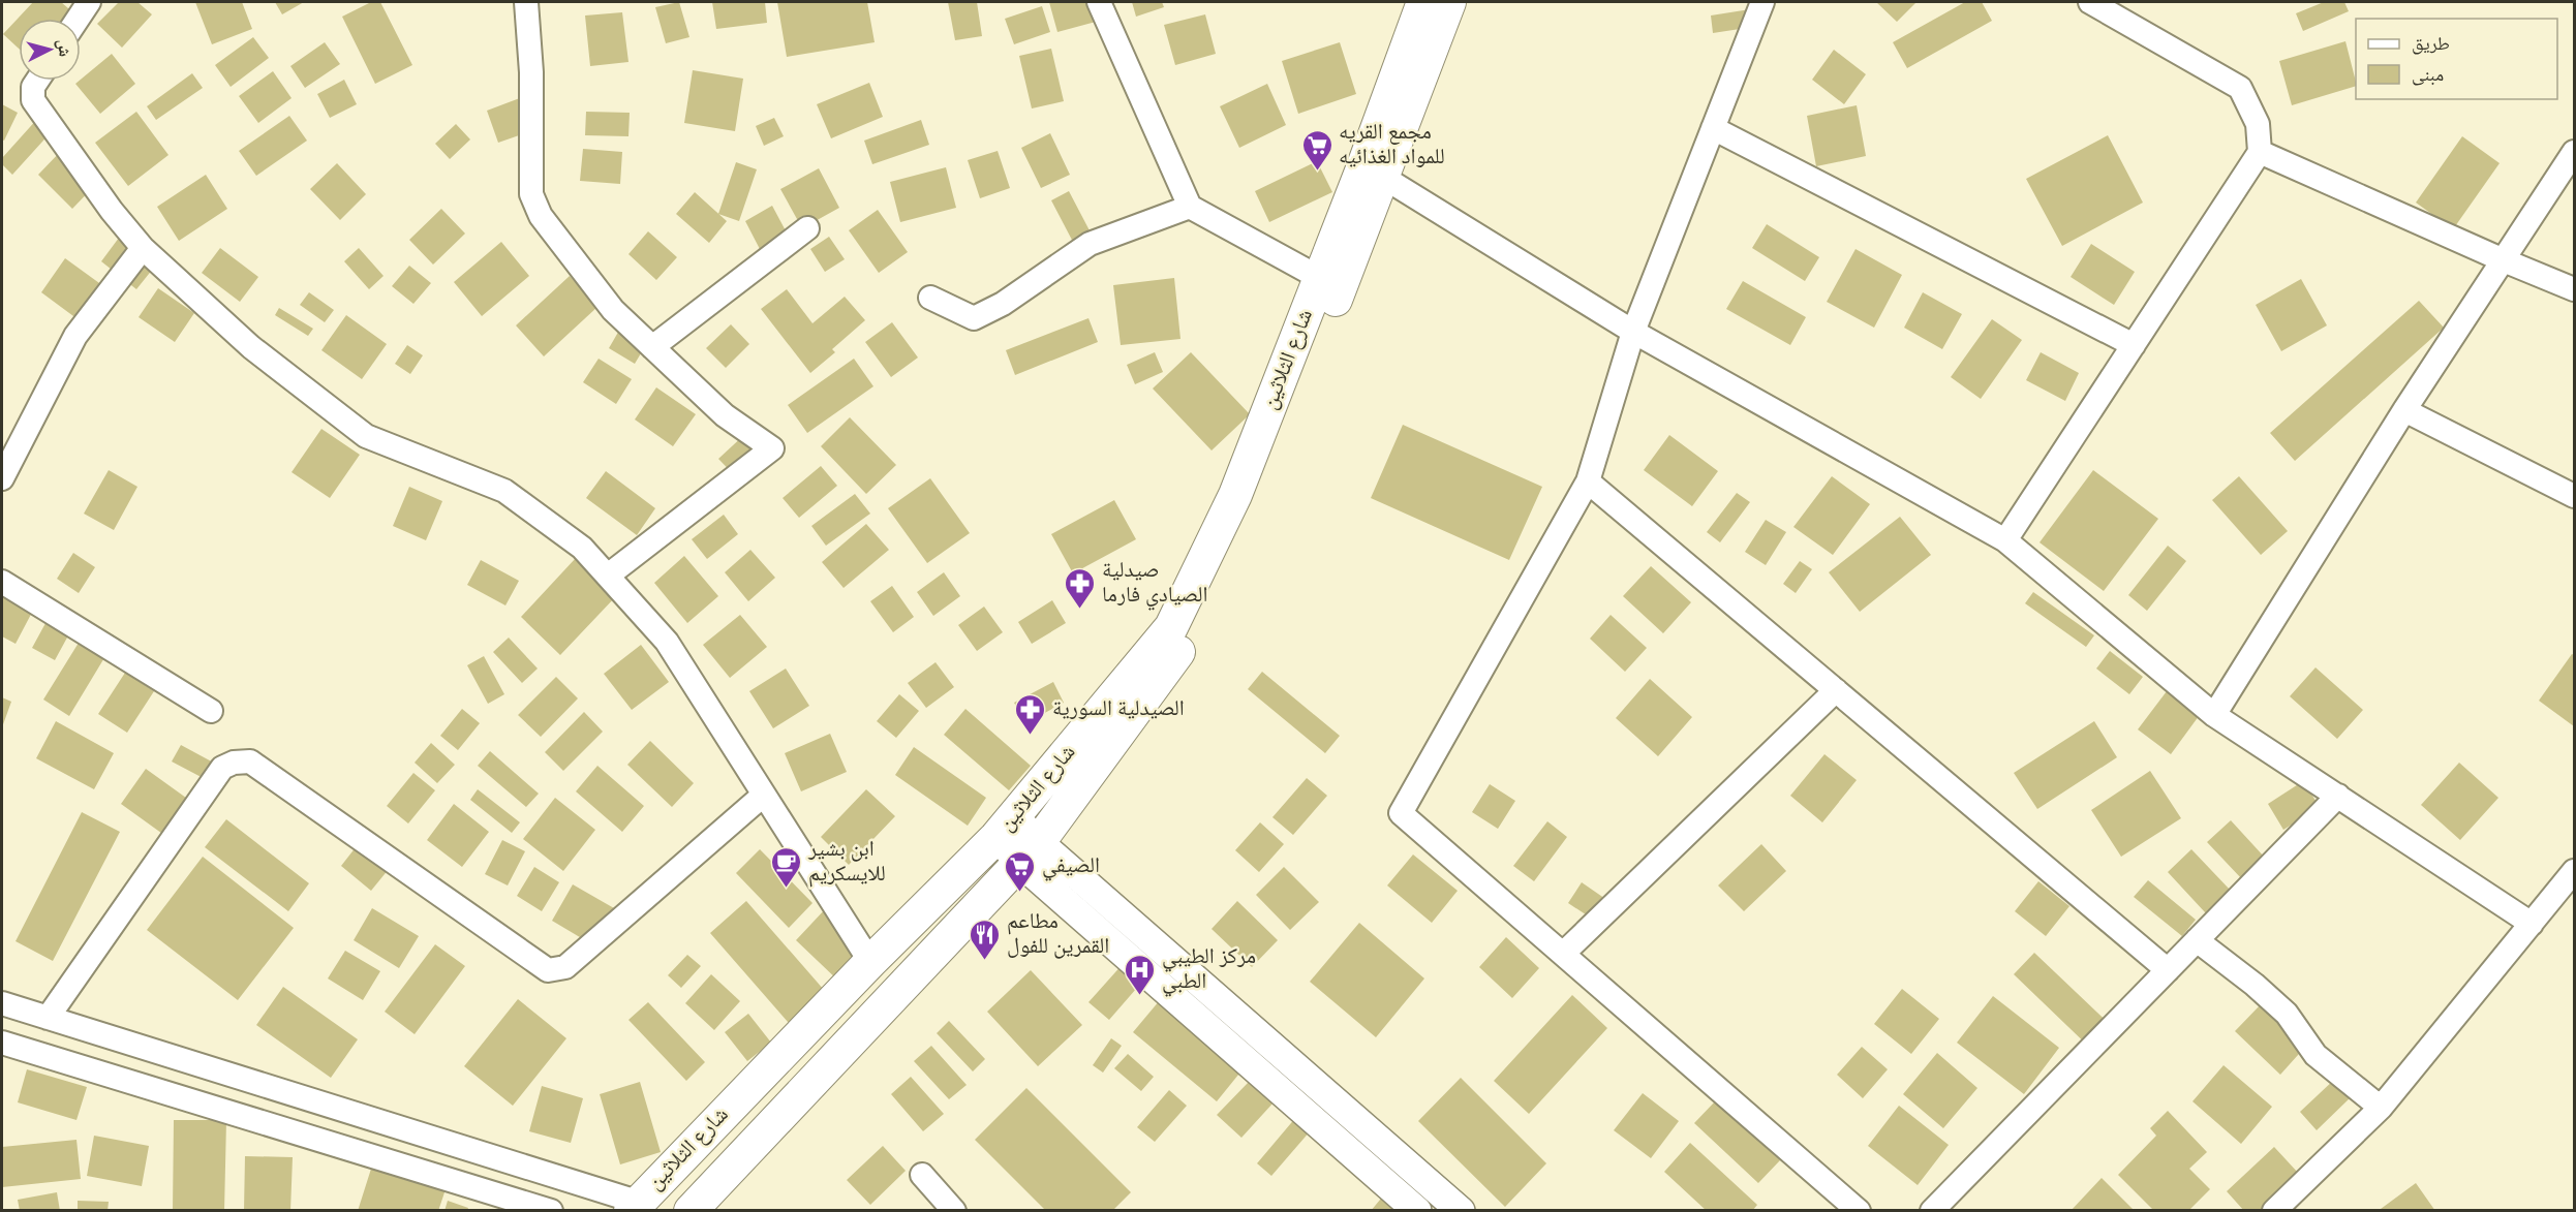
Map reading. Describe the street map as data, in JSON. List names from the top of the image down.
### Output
{
  "streets": {
    "main road": ["شارع الثلاثين"]
  },
  "places": {
    "supermarket": ["مجمع القريه للمواد الغذائيه", "الصيفي"],
    "pharmacy": ["صيدلية الصيادي فارما", "الصيدلية السورية"],
    "cafe": ["ابن بشير للايسكريم"],
    "restaurant": ["مطاعم القمرين للفول"],
    "hospital": ["مركز الطيبي الطبي"]
  },
  "legend": ["طريق", "مبنى"],
  "north": "right"
}
